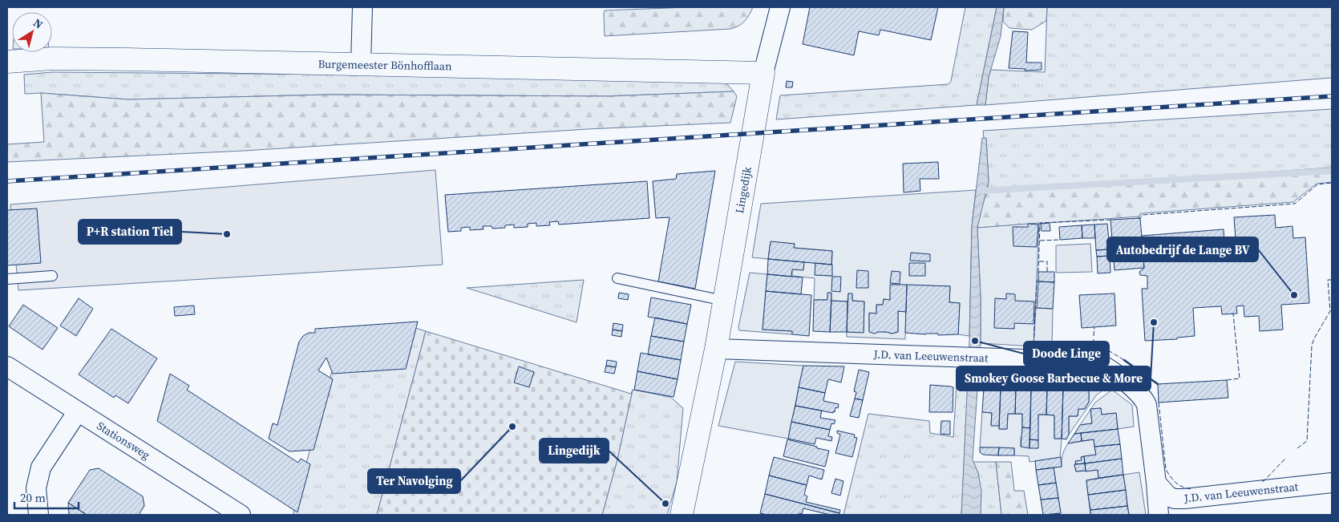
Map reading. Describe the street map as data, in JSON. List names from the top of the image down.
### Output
{
  "streets": {
    "street": [
      "Burgemeester Bönhofflaan",
      "Lingedijk",
      "J.D. van Leeuwenstraat",
      "Stationsweg"
    ]
  },
  "crossings": [
    ["Burgemeester Bönhofflaan", "Lingedijk"],
    ["Lingedijk", "J.D. van Leeuwenstraat"]
  ],
  "places": [
    "P+R station Tiel",
    "Autobedrijf de Lange BV",
    "Smokey Goose Barbecue & More",
    "Doode Linge",
    "Ter Navolging",
    "Lingedijk"
  ],
  "scale_bar": "20 m",
  "north": "top right"
}
